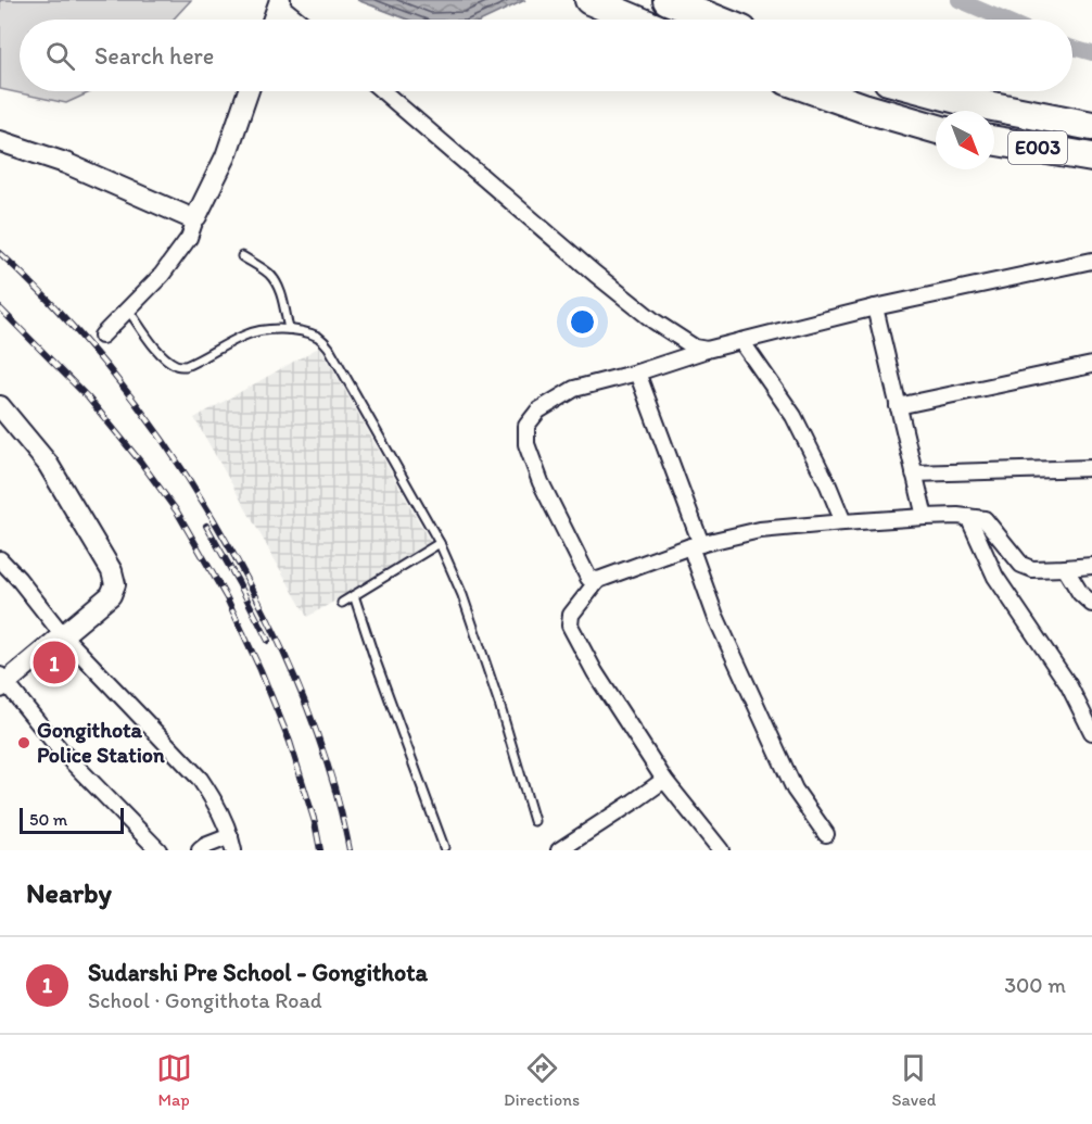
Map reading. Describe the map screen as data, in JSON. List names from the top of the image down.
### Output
{
  "streets": {
    "highway": ["E003"]
  },
  "places": ["Gongithota Police Station"],
  "scale_bar": "50 m",
  "north": "bottom right",
  "page": {
    "search": "Search here",
    "pins": "1",
    "scale": "50 m",
    "heading": "Nearby",
    "list": [
      {
        "mark": "1",
        "name": "Sudarshi Pre School - Gongithota",
        "note": "School · Gongithota Road",
        "value": "300 m"
      }
    ],
    "nav": ["Map", "Directions", "Saved"]
  }
}
